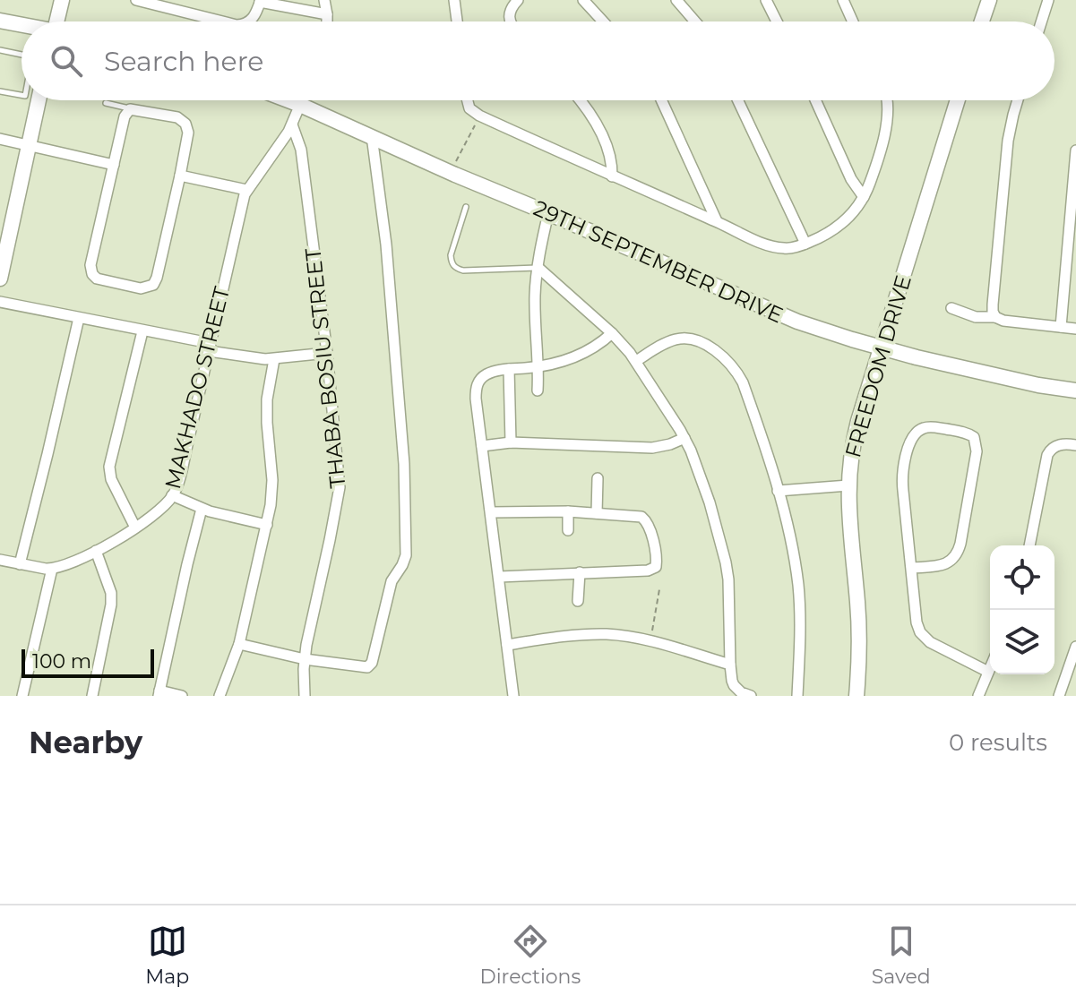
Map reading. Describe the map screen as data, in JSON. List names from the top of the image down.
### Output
{
  "streets": {
    "street": [
      "29TH SEPTEMBER DRIVE",
      "FREEDOM DRIVE",
      "THABA BOSIU STREET",
      "MAKHADO STREET"
    ]
  },
  "crossings": [
    ["29TH SEPTEMBER DRIVE", "FREEDOM DRIVE"],
    ["29TH SEPTEMBER DRIVE", "MAKHADO STREET"],
    ["THABA BOSIU STREET", "MAKHADO STREET"]
  ],
  "scale_bar": "100 m",
  "page": {
    "search": "Search here",
    "scale": "100 m",
    "heading": ["Nearby", "0 results"],
    "nav": ["Map", "Directions", "Saved"]
  }
}
